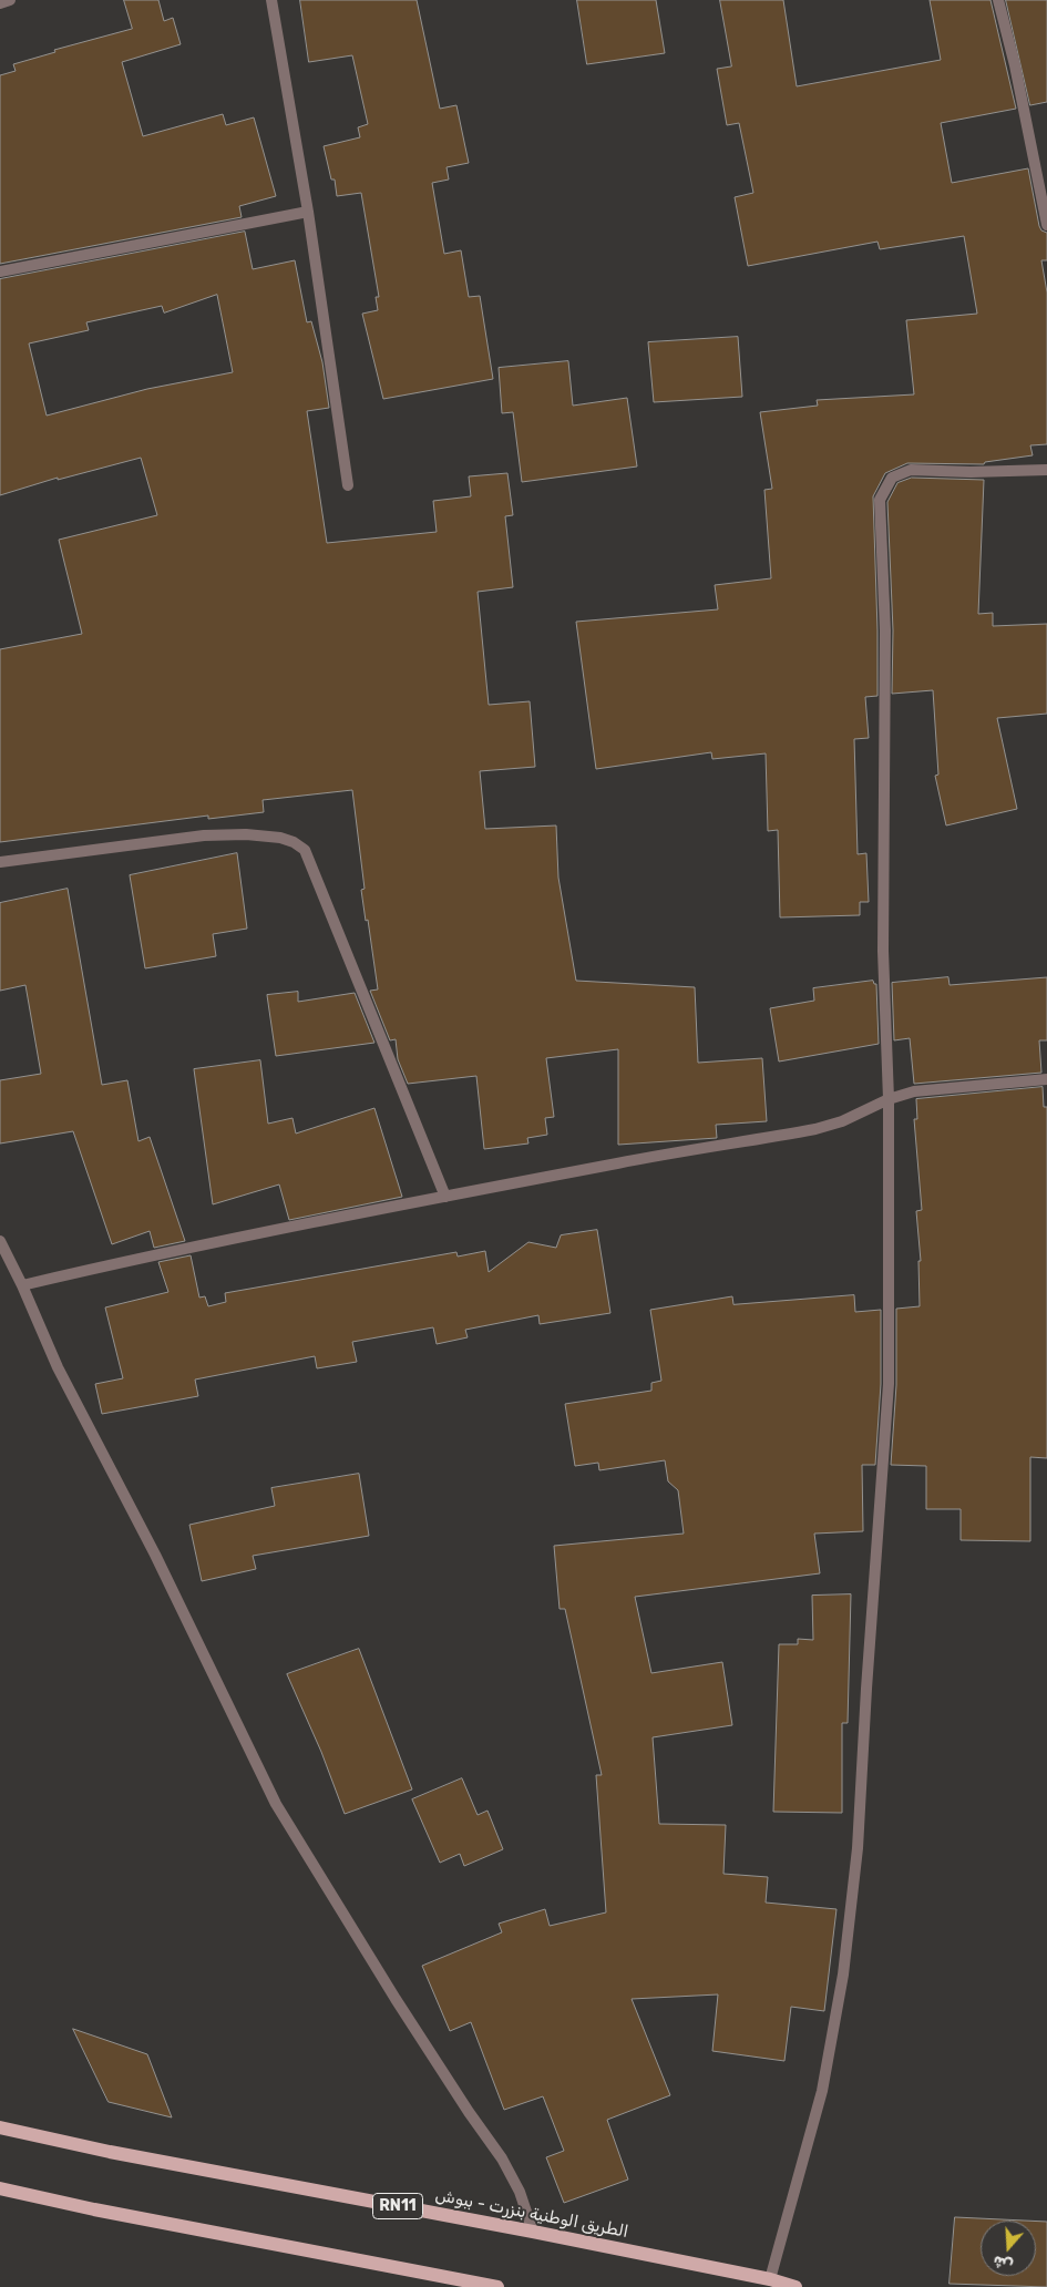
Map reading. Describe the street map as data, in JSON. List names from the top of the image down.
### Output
{
  "streets": {
    "main road": ["RN11", "الطريق الوطنية بنزرت - ببوش"]
  },
  "north": "bottom"
}
